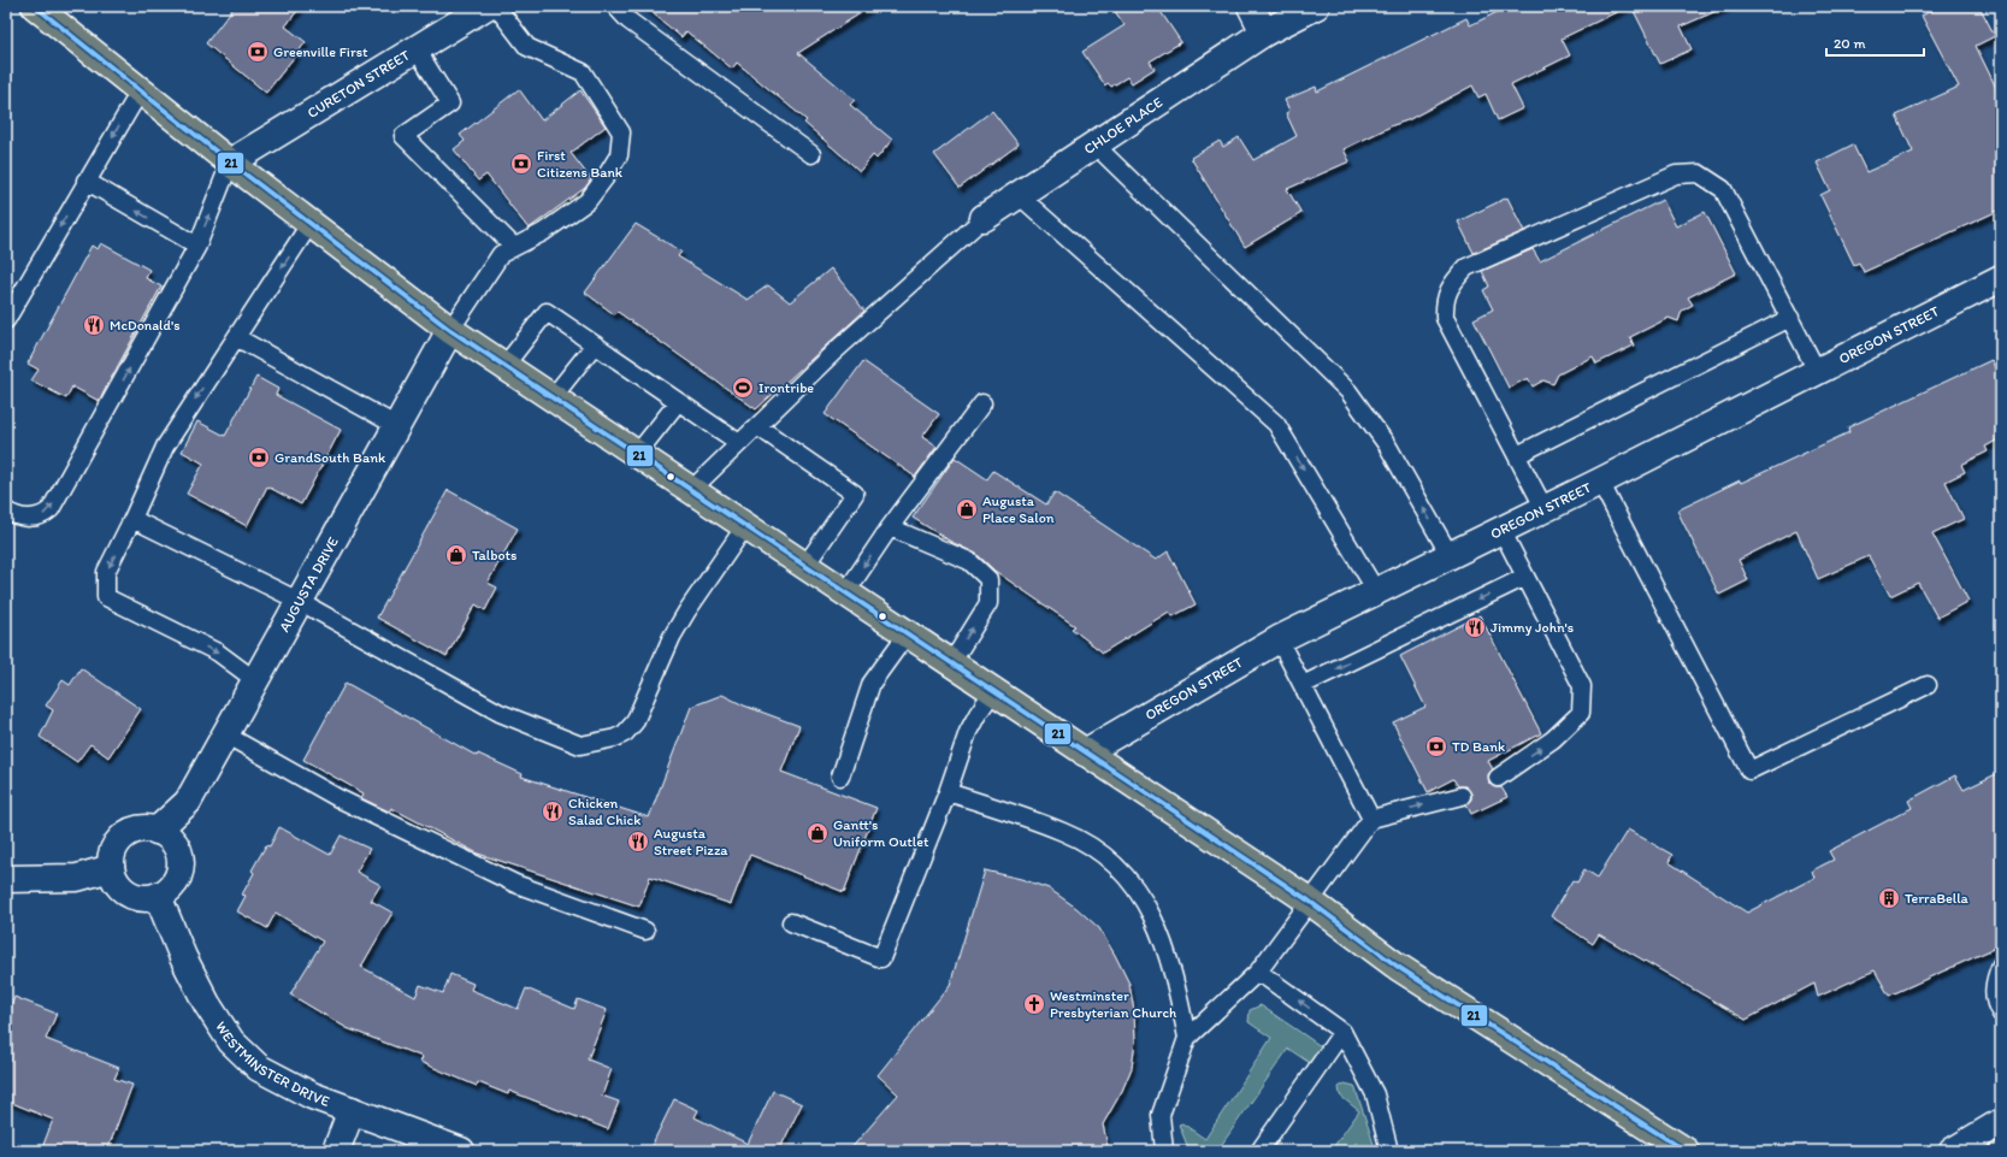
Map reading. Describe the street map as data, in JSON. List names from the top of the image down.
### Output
{
  "streets": {
    "street": [
      "CURETON STREET",
      "CHLOE PLACE",
      "OREGON STREET",
      "AUGUSTA DRIVE",
      "WESTMINSTER DRIVE"
    ]
  },
  "crossings": [
    ["AUGUSTA DRIVE", "WESTMINSTER DRIVE"]
  ],
  "places": {
    "bank": [
      "Greenville First",
      "First Citizens Bank",
      "GrandSouth Bank",
      "TD Bank"
    ],
    "restaurant": [
      "McDonald's",
      "Jimmy John's",
      "Chicken Salad Chick",
      "Augusta Street Pizza"
    ],
    "sports": ["Irontribe"],
    "shop": ["Augusta Place Salon", "Talbots", "Gantt's Uniform Outlet"],
    "building": ["TerraBella"],
    "church": ["Westminster Presbyterian Church"]
  },
  "lines": ["transit line 21"],
  "scale_bar": "20 m"
}
